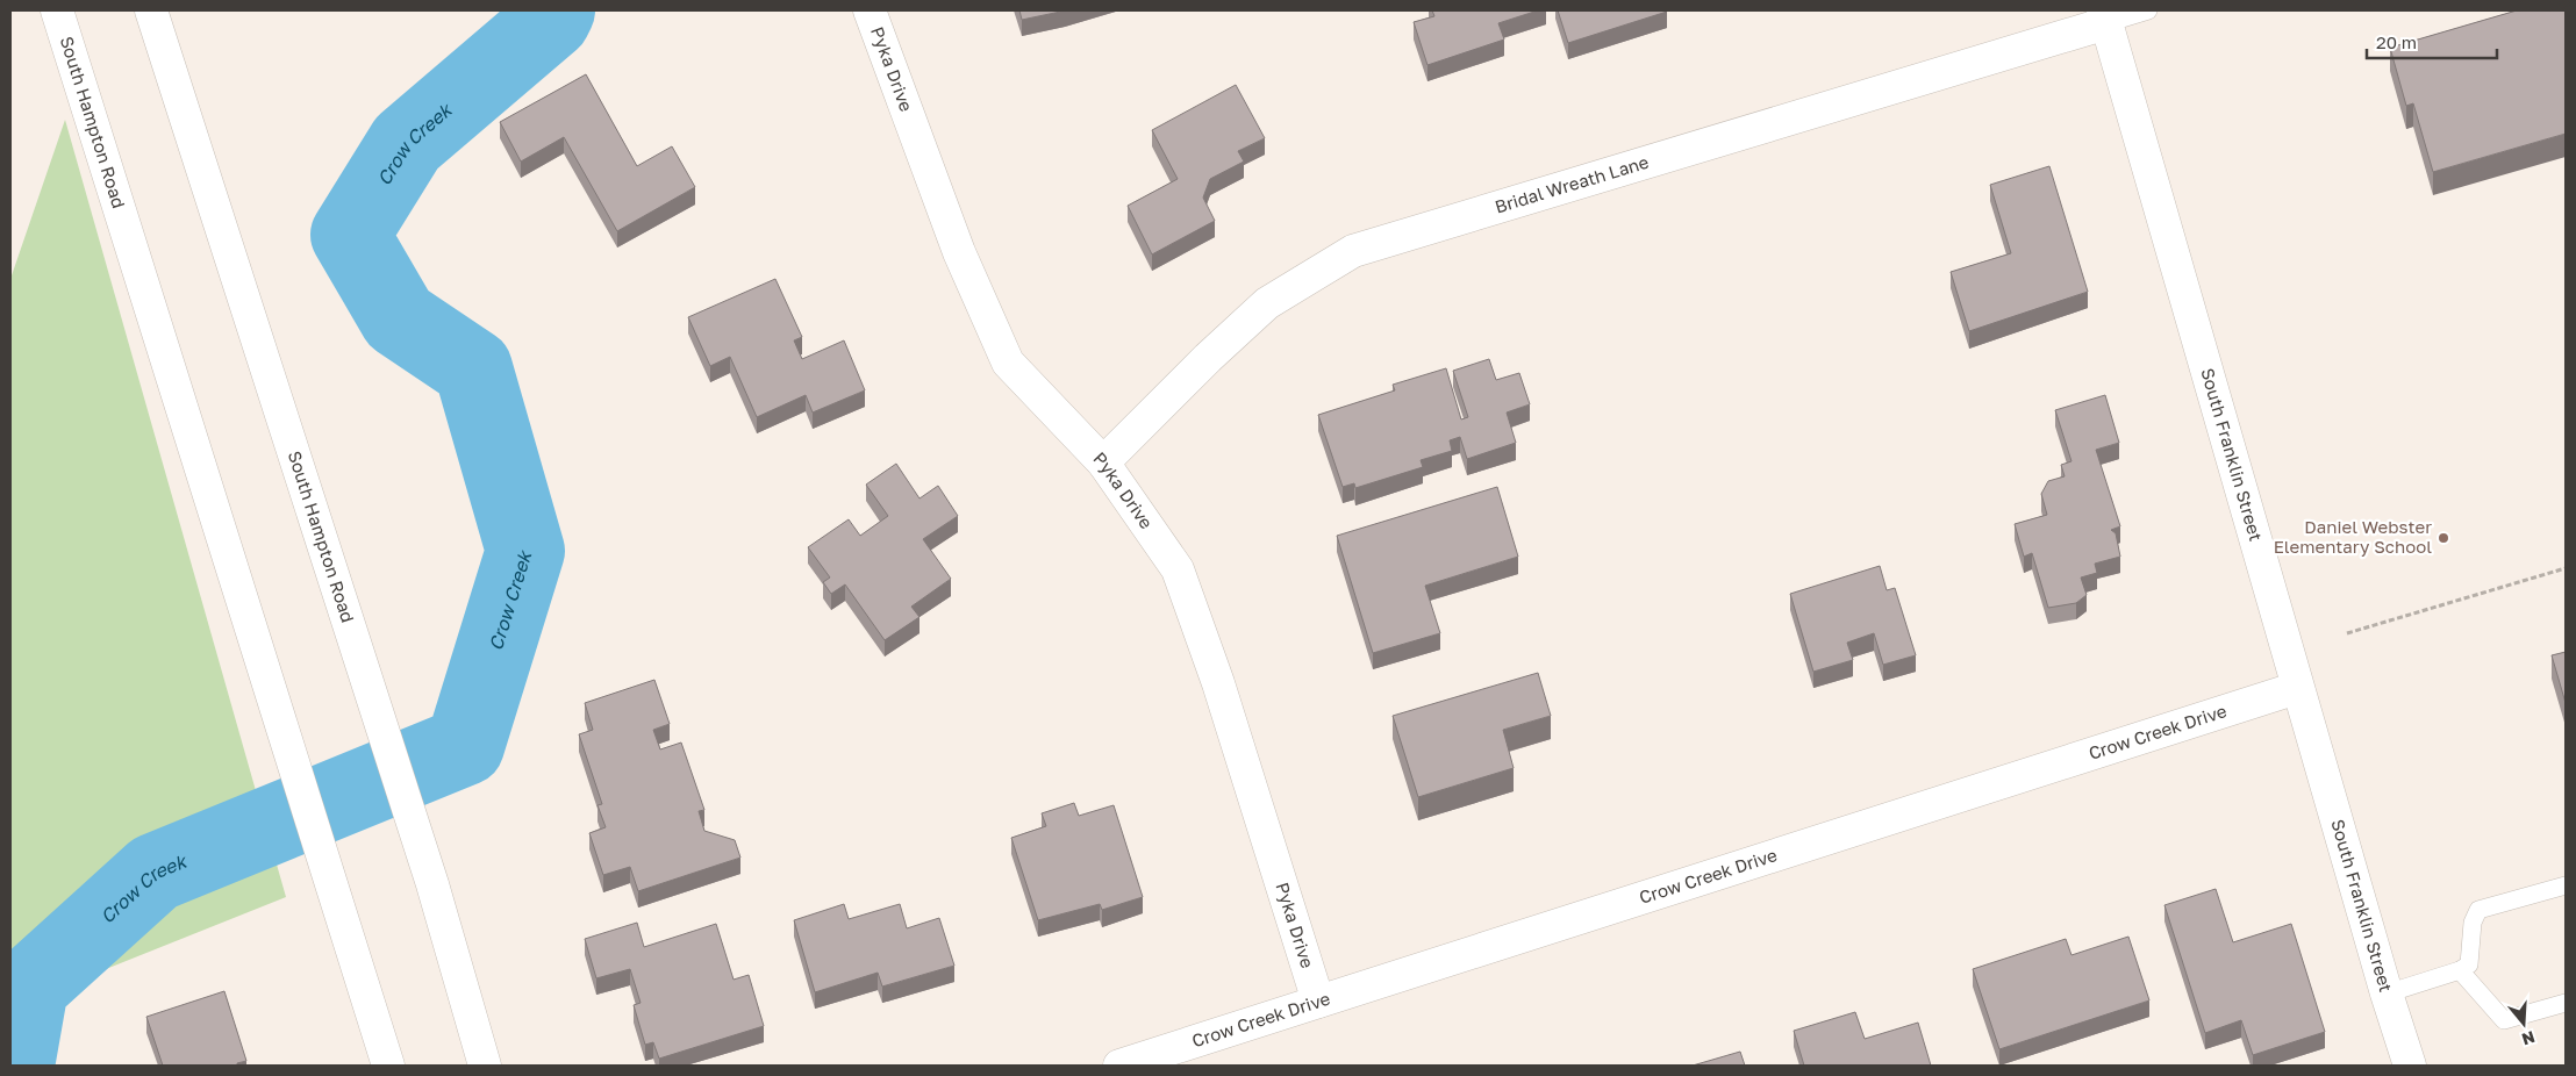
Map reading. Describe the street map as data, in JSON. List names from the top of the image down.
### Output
{
  "streets": {
    "street": [
      "Pyka Drive",
      "South Hampton Road",
      "Bridal Wreath Lane",
      "South Franklin Street",
      "Crow Creek Drive"
    ]
  },
  "crossings": [
    ["Pyka Drive", "Bridal Wreath Lane"],
    ["Pyka Drive", "Crow Creek Drive"],
    ["Bridal Wreath Lane", "South Franklin Street"],
    ["South Franklin Street", "Crow Creek Drive"]
  ],
  "water": ["Crow Creek"],
  "places": ["Daniel Webster Elementary School"],
  "scale_bar": "20 m",
  "north": "bottom"
}
